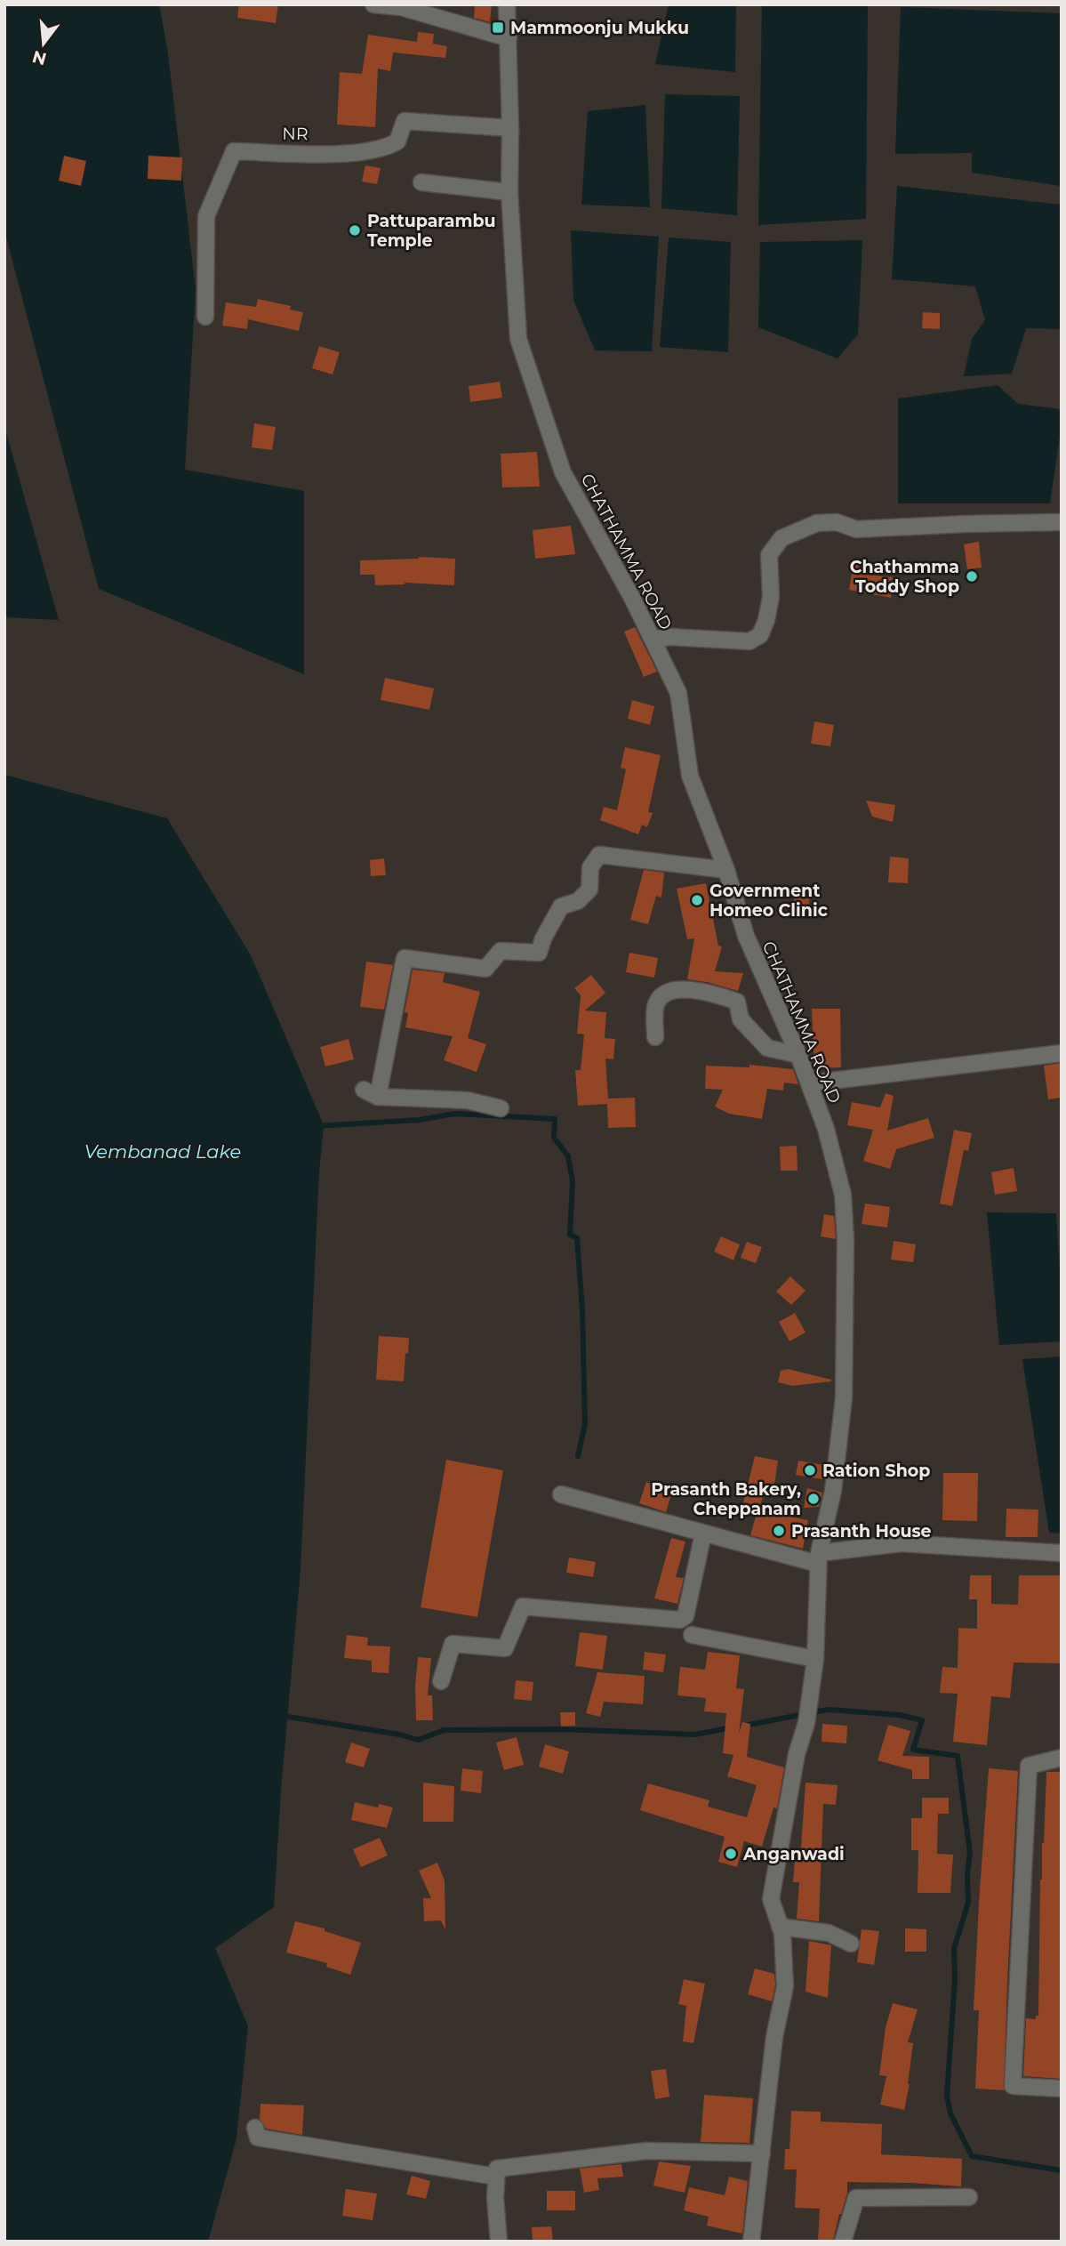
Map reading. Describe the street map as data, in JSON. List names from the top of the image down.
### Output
{
  "streets": {
    "street": ["NR", "CHATHAMMA ROAD"]
  },
  "crossings": [
    ["NR", "CHATHAMMA ROAD"]
  ],
  "water": ["Vembanad Lake"],
  "places": {
    "transit": ["Mammoonju Mukku"],
    "other": [
      "Pattuparambu Temple",
      "Chathamma Toddy Shop",
      "Government Homeo Clinic",
      "Ration Shop",
      "Prasanth Bakery, Cheppanam",
      "Prasanth House",
      "Anganwadi"
    ]
  },
  "north": "bottom"
}
